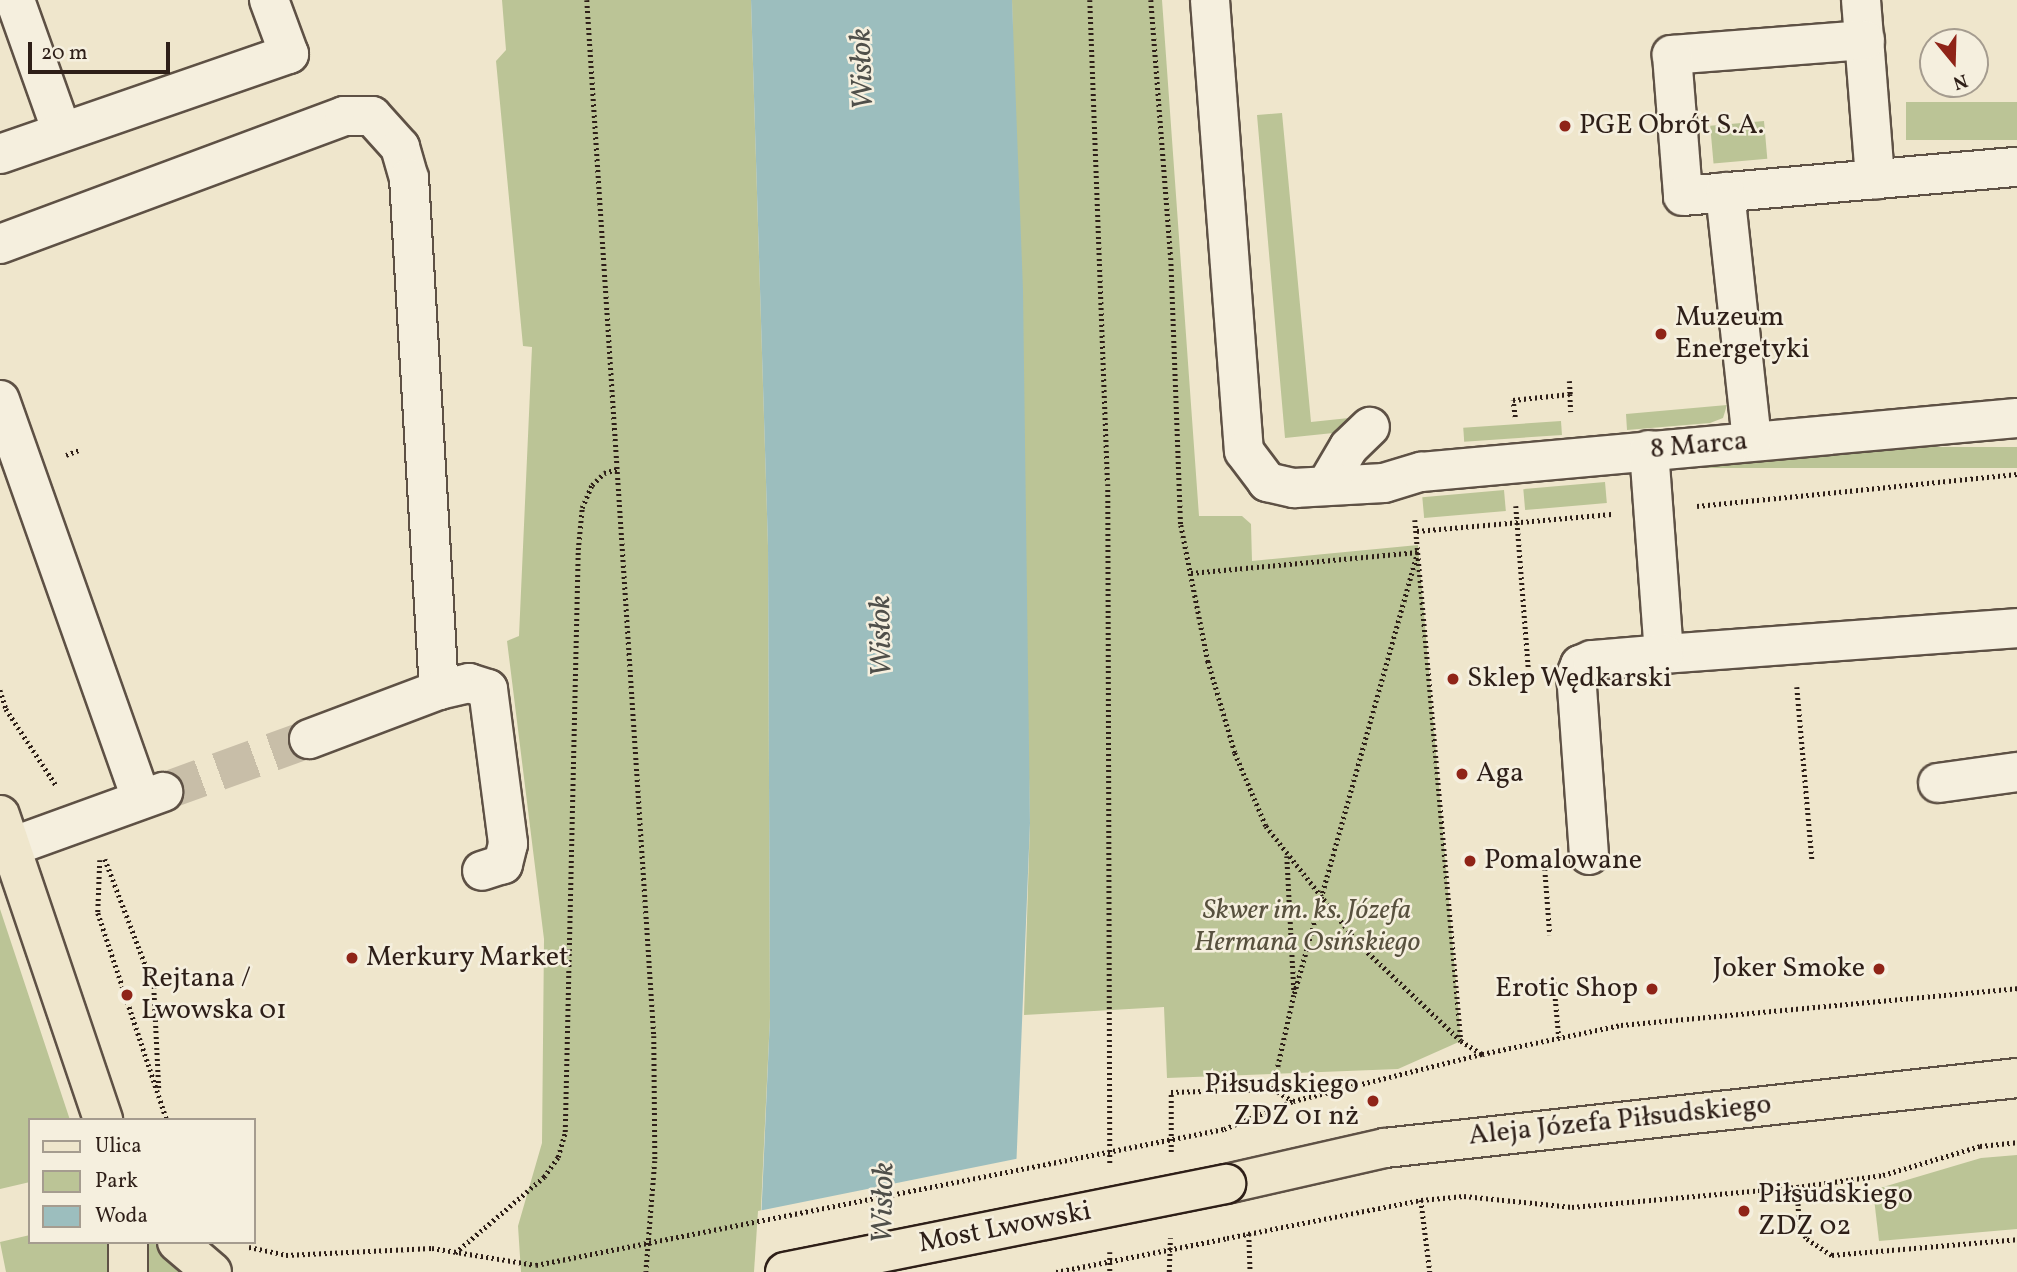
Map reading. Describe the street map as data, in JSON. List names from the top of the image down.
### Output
{
  "streets": {
    "main road": ["Aleja Józefa Piłsudskiego", "Most Lwowski"],
    "street": ["8 Marca"]
  },
  "crossings": [
    ["Aleja Józefa Piłsudskiego", "Most Lwowski"]
  ],
  "water": ["Wisłok"],
  "parks": ["Skwer im. ks. Józefa Hermana Osińskiego"],
  "places": [
    "PGE Obrót S.A.",
    "Muzeum Energetyki",
    "Sklep Wędkarski",
    "Aga",
    "Pomalowane",
    "Merkury Market",
    "Joker Smoke",
    "Erotic Shop",
    "Rejtana / Lwowska 01",
    "Piłsudskiego ZDZ 01 nż",
    "Piłsudskiego ZDZ 02"
  ],
  "legend": ["Ulica", "Park", "Woda"],
  "scale_bar": "20 m",
  "north": "bottom"
}
